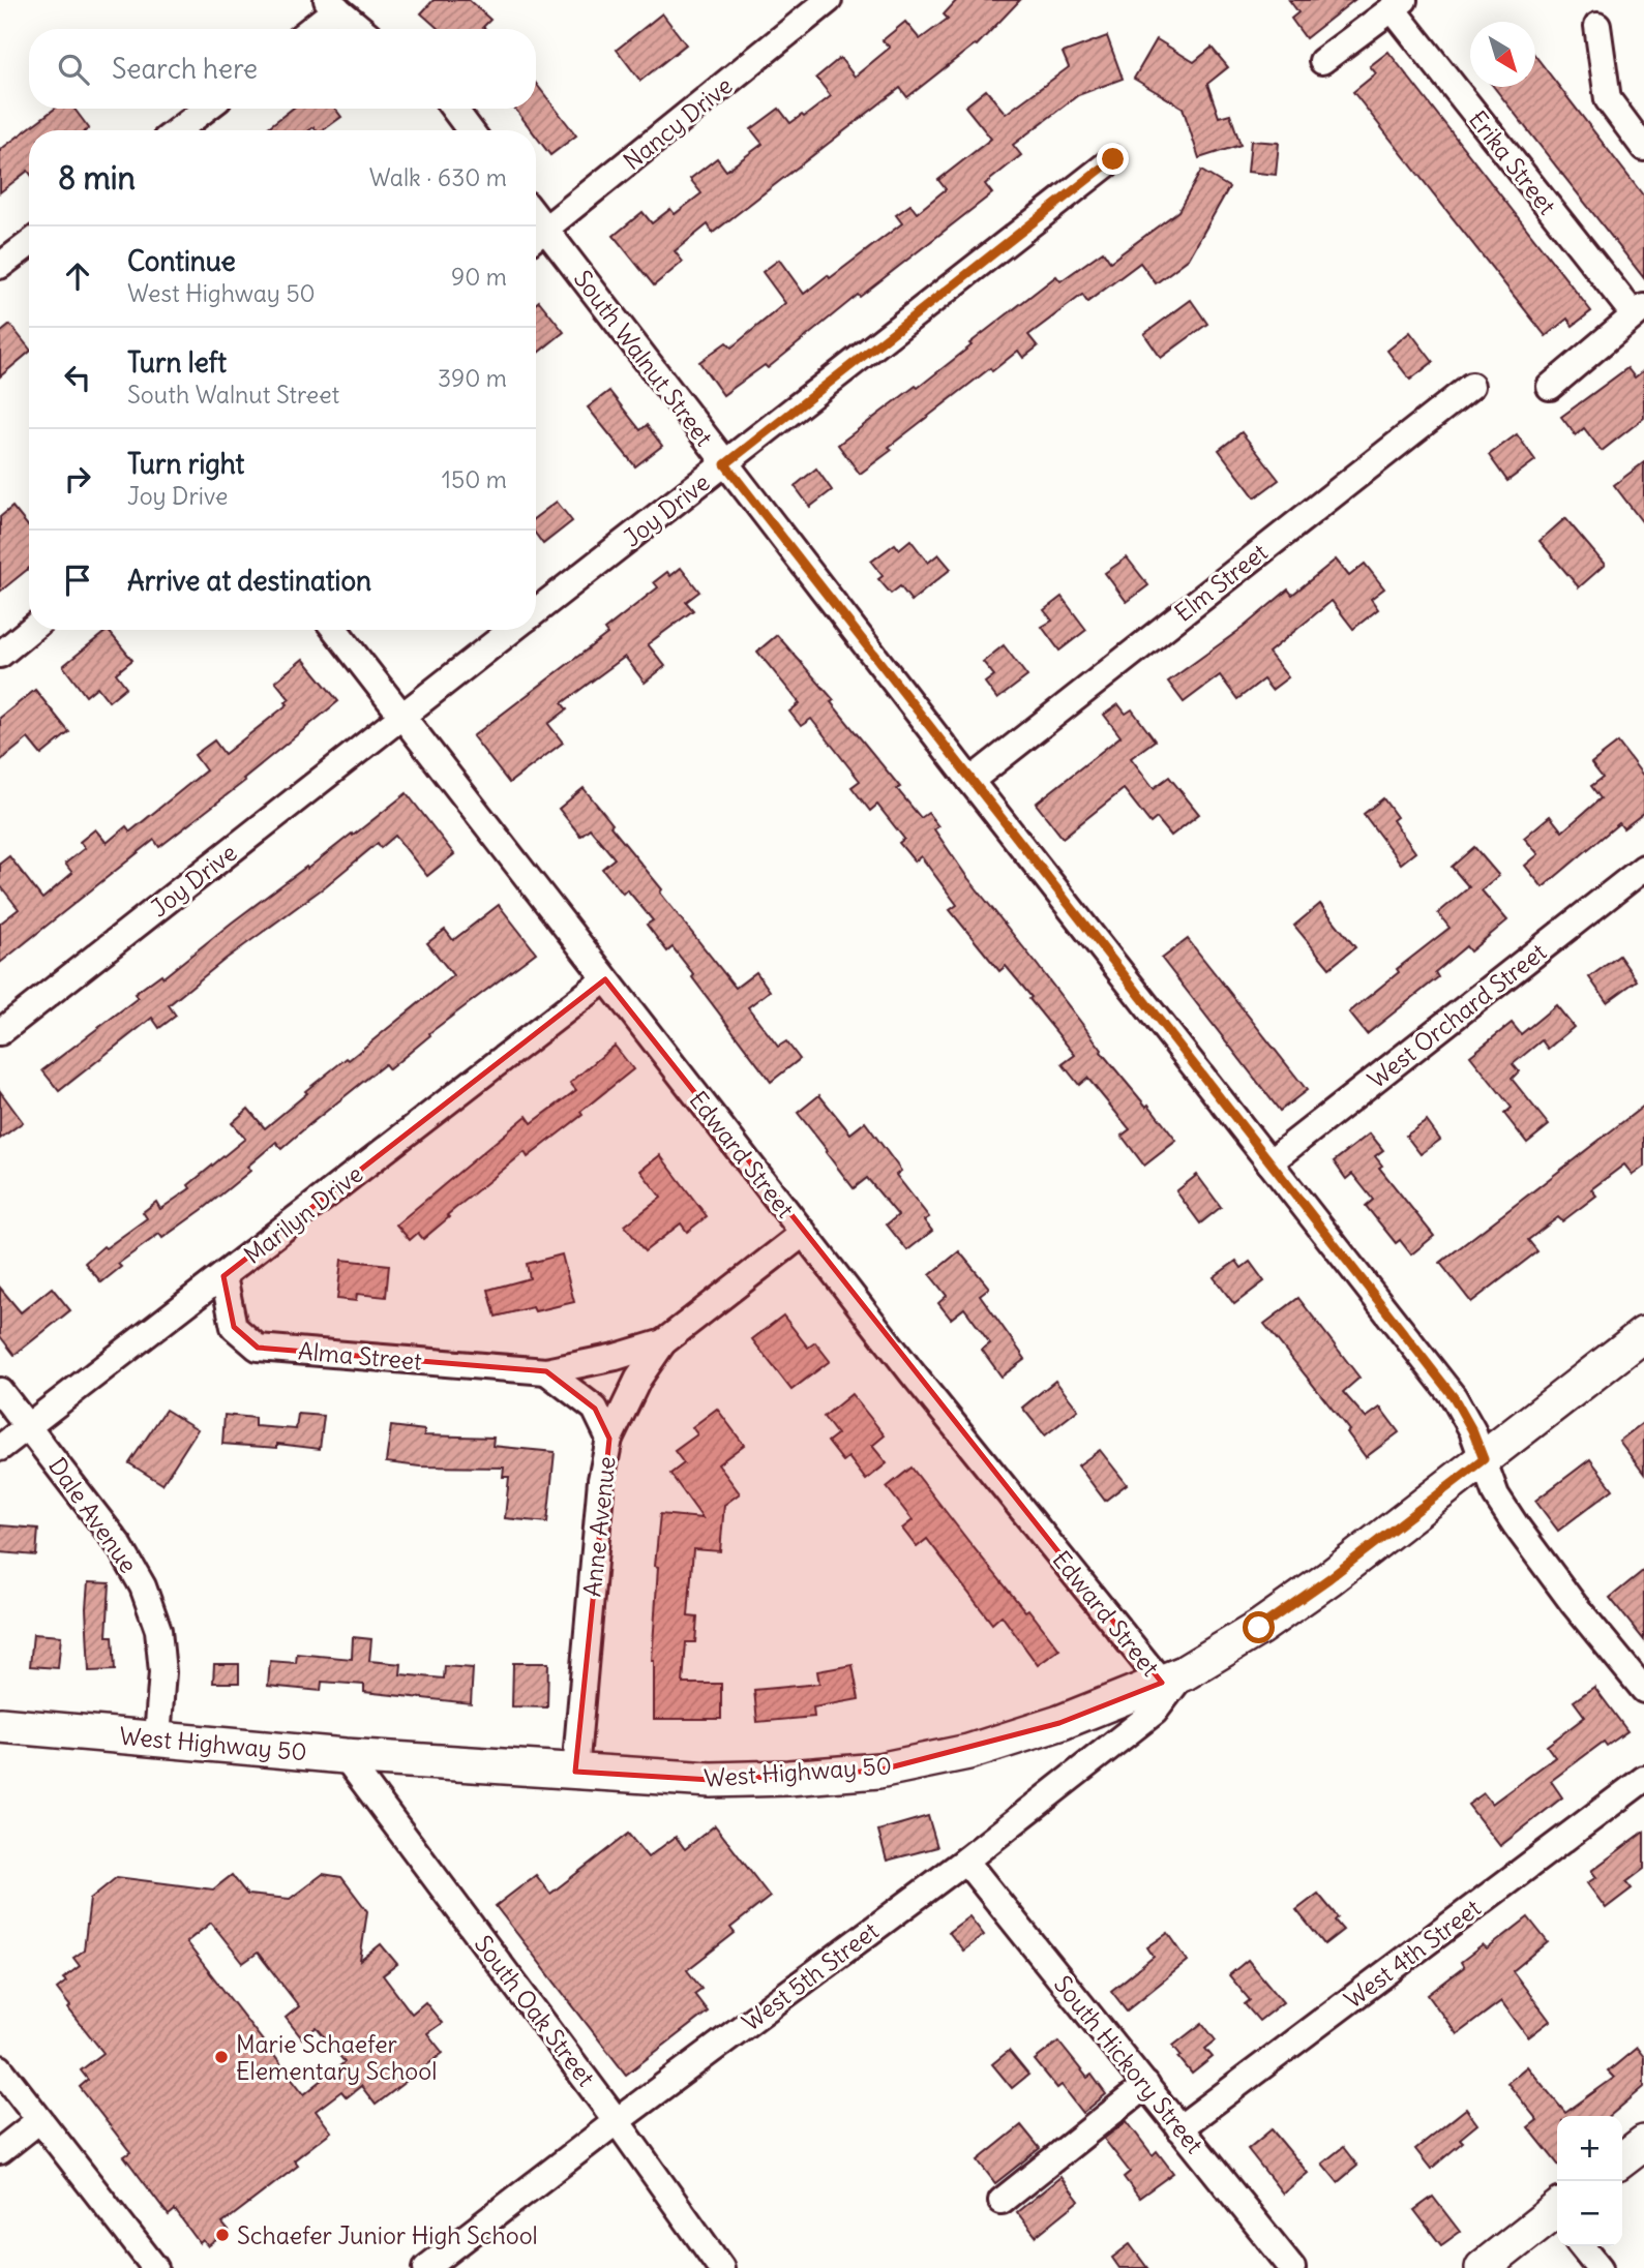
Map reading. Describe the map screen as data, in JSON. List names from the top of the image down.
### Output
{
  "streets": {
    "main road": ["West Highway 50"],
    "street": [
      "Nancy Drive",
      "Erika Street",
      "South Walnut Street",
      "Joy Drive",
      "Elm Street",
      "West Orchard Street",
      "Edward Street",
      "Marilyn Drive",
      "Alma Street",
      "Dale Avenue",
      "Anne Avenue",
      "West 4th Street",
      "West 5th Street",
      "South Oak Street",
      "South Hickory Street"
    ]
  },
  "crossings": [
    ["Nancy Drive", "South Walnut Street"],
    ["South Walnut Street", "Joy Drive"],
    ["South Walnut Street", "Elm Street"],
    ["South Walnut Street", "West Orchard Street"],
    ["South Walnut Street", "West Highway 50"],
    ["Joy Drive", "Edward Street"],
    ["Edward Street", "Marilyn Drive"],
    ["Edward Street", "Anne Avenue"],
    ["Edward Street", "West Highway 50"],
    ["Edward Street", "West 5th Street"],
    ["Marilyn Drive", "Alma Street"],
    ["Marilyn Drive", "Dale Avenue"],
    ["Alma Street", "Anne Avenue"],
    ["Dale Avenue", "West Highway 50"],
    ["Anne Avenue", "West Highway 50"],
    ["West Highway 50", "West 5th Street"],
    ["West Highway 50", "South Oak Street"],
    ["West 4th Street", "South Hickory Street"],
    ["West 5th Street", "South Oak Street"],
    ["West 5th Street", "South Hickory Street"]
  ],
  "places": ["Marie Schaefer Elementary School", "Schaefer Junior High School"],
  "north": "bottom right",
  "page": {
    "search": "Search here",
    "heading": ["8 min", "Walk · 630 m"],
    "list": [
      ["Continue", "West Highway 50", "90 m"],
      ["Turn left", "South Walnut Street", "390 m"],
      ["Turn right", "Joy Drive", "150 m"],
      "Arrive at destination"
    ],
    "map_buttons": ["+", "−"]
  }
}
